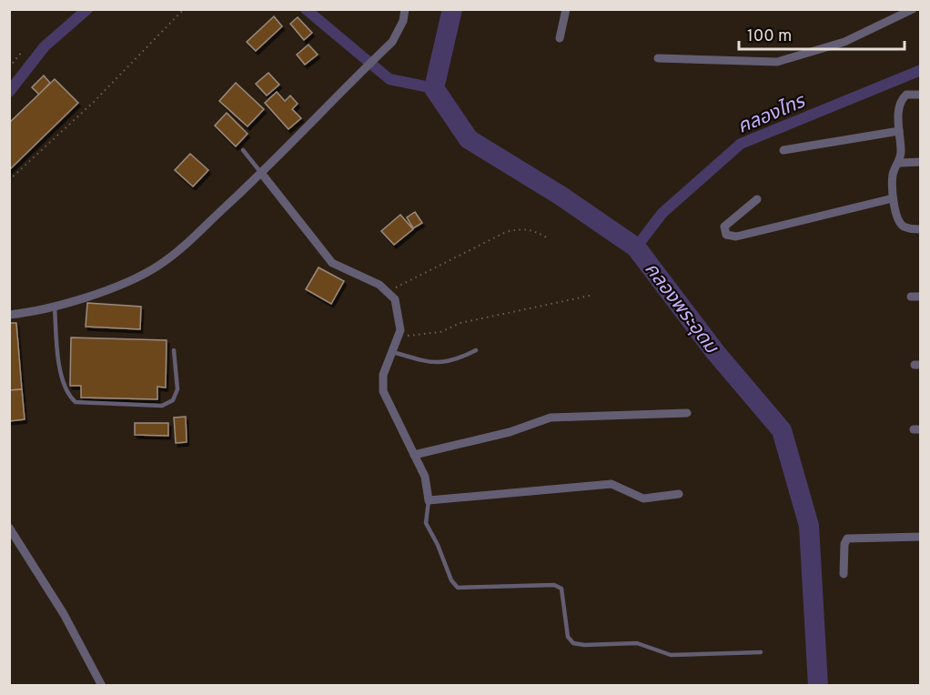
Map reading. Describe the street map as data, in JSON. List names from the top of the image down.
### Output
{
  "water": ["คลองไทร", "คลองพระอุดม"],
  "scale_bar": "100 m"
}
